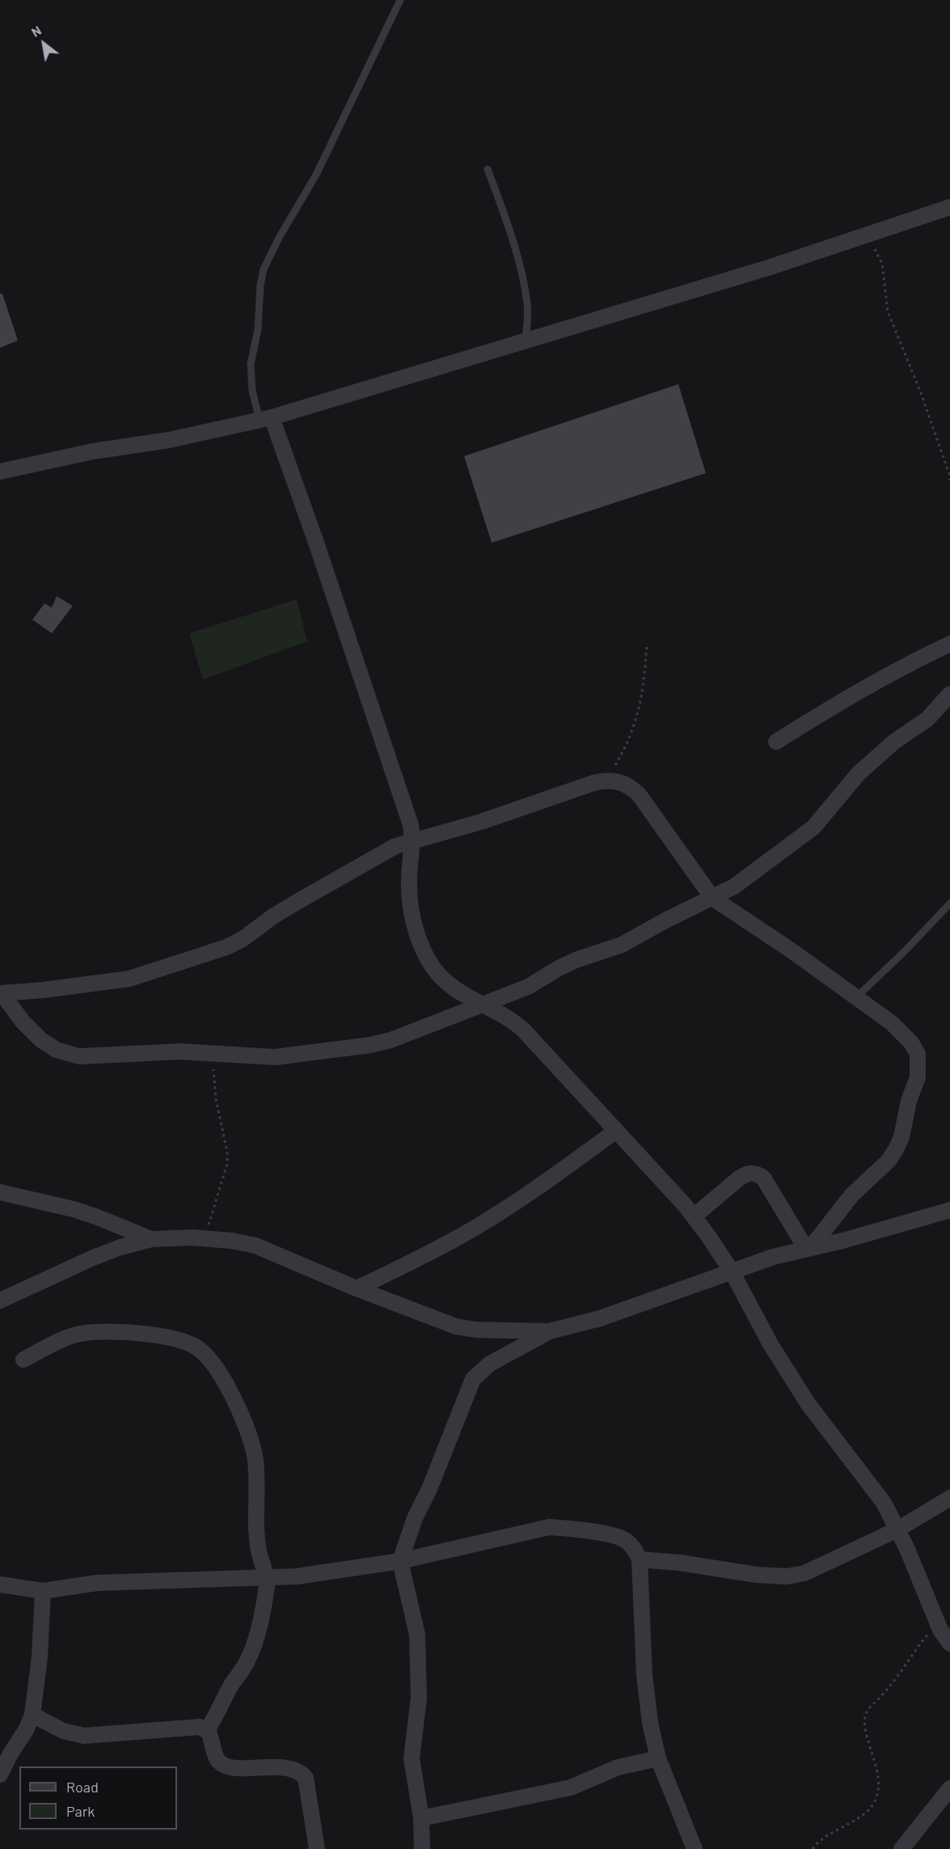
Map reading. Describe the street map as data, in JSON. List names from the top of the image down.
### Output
{
  "legend": ["Road", "Park"],
  "north": "top left"
}
